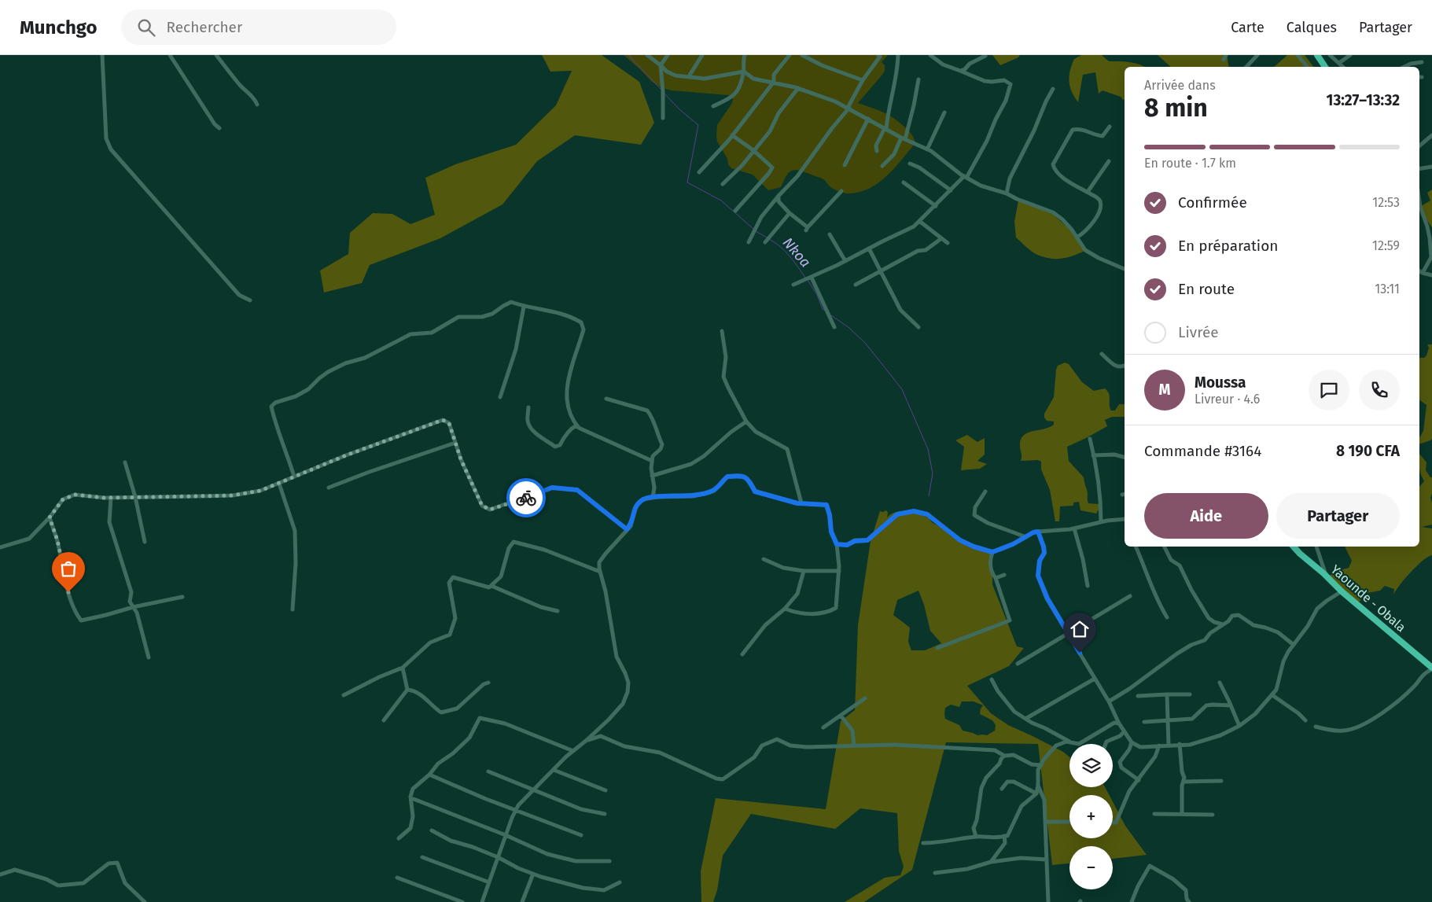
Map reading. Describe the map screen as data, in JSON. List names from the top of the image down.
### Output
{
  "streets": {
    "highway": ["Yaounde - Obala"]
  },
  "water": ["Nkoa"],
  "page": {
    "header": "Munchgo",
    "search": "Rechercher",
    "nav": ["Carte", "Calques", "Partager"],
    "heading": ["8 min", "Arrivée dans", "13:27–13:32"],
    "panel": [
      "Moussa",
      "Livreur · 4.6",
      "Commande #3164",
      "8 190 CFA"
    ],
    "bar": "En route · 1.7 km",
    "list": [
      ["Confirmée", "12:53"],
      ["En préparation", "12:59"],
      ["En route", "13:11"],
      "Livrée"
    ],
    "round": "M",
    "buttons": ["Aide", "Partager"],
    "map_buttons": ["+", "−"]
  }
}
